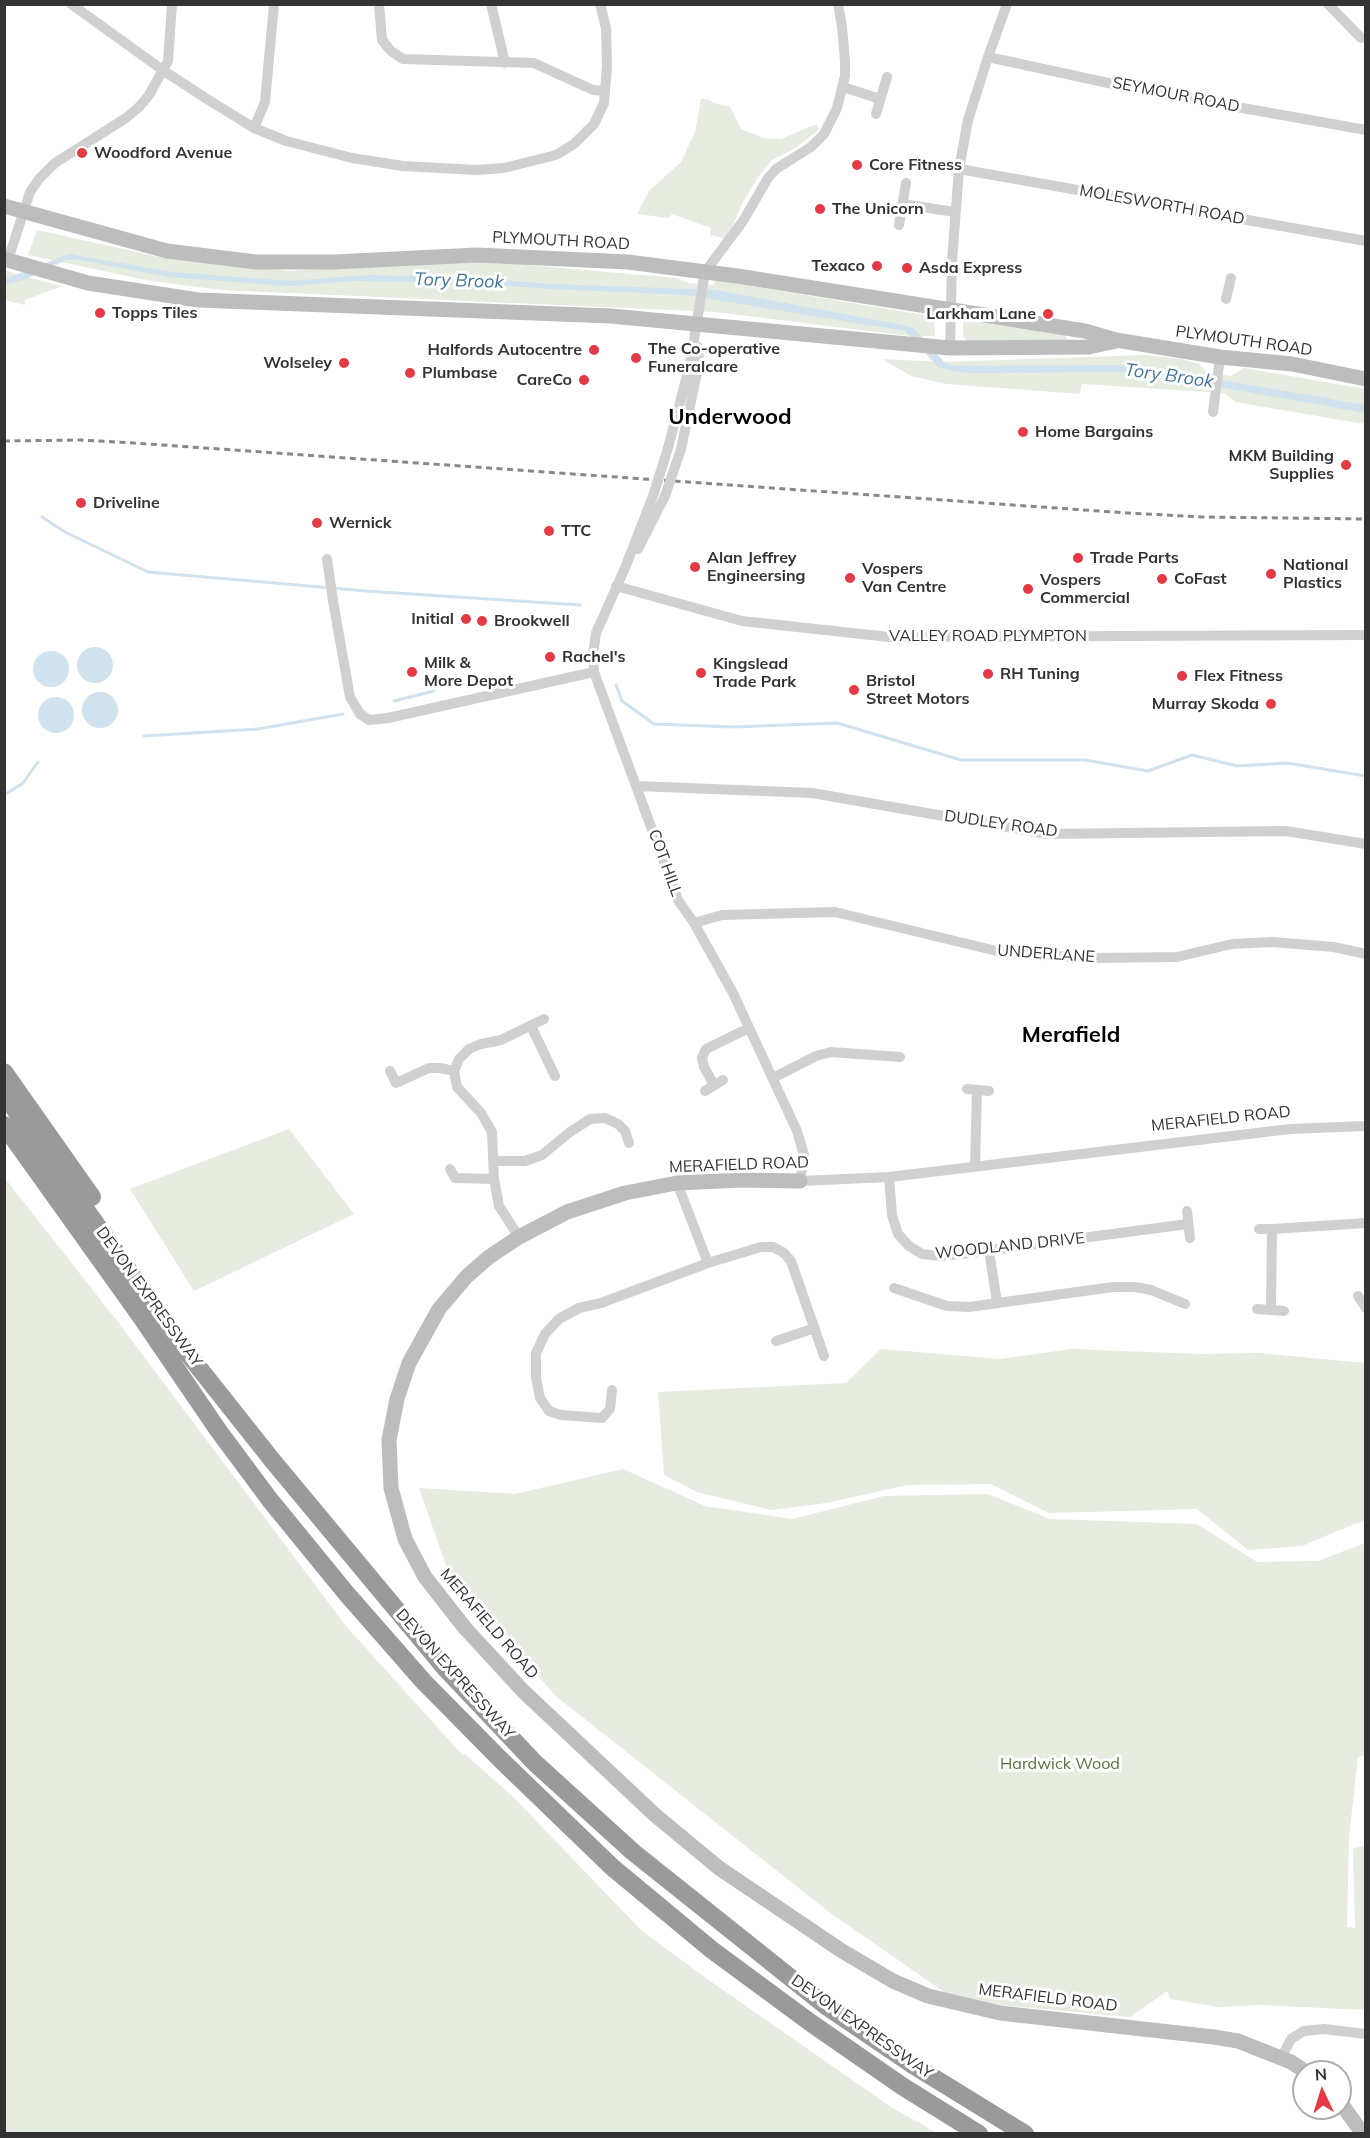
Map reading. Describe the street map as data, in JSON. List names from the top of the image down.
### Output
{
  "streets": {
    "highway": ["DEVON EXPRESSWAY"],
    "main road": ["PLYMOUTH ROAD", "MERAFIELD ROAD"],
    "street": [
      "SEYMOUR ROAD",
      "MOLESWORTH ROAD",
      "VALLEY ROAD PLYMPTON",
      "DUDLEY ROAD",
      "COT HILL",
      "UNDERLANE",
      "WOODLAND DRIVE"
    ]
  },
  "crossings": [
    ["PLYMOUTH ROAD", "COT HILL"],
    ["VALLEY ROAD PLYMPTON", "COT HILL"],
    ["DUDLEY ROAD", "COT HILL"],
    ["COT HILL", "UNDERLANE"],
    ["COT HILL", "MERAFIELD ROAD"],
    ["MERAFIELD ROAD", "WOODLAND DRIVE"]
  ],
  "districts": ["Underwood", "Merafield"],
  "water": ["Tory Brook"],
  "parks": ["Hardwick Wood"],
  "places": [
    "Woodford Avenue",
    "Core Fitness",
    "The Unicorn",
    "Texaco",
    "Asda Express",
    "Topps Tiles",
    "Larkham Lane",
    "Halfords Autocentre",
    "The Co-operative Funeralcare",
    "Wolseley",
    "Plumbase",
    "CareCo",
    "Home Bargains",
    "MKM Building Supplies",
    "Driveline",
    "Wernick",
    "TTC",
    "Trade Parts",
    "Alan Jeffrey Engineersing",
    "National Plastics",
    "Vospers Van Centre",
    "CoFast",
    "Vospers Commercial",
    "Initial",
    "Brookwell",
    "Rachel's",
    "Milk & More Depot",
    "Kingslead Trade Park",
    "RH Tuning",
    "Flex Fitness",
    "Bristol Street Motors",
    "Murray Skoda"
  ],
  "north": "top"
}
